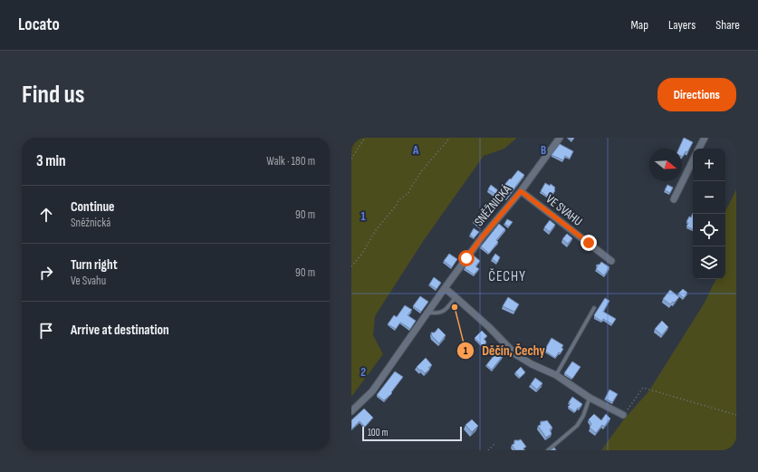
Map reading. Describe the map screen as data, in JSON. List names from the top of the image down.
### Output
{
  "streets": {
    "street": ["SNĚŽNICKÁ", "VE SVAHU"]
  },
  "crossings": [
    ["SNĚŽNICKÁ", "VE SVAHU"]
  ],
  "districts": ["ČECHY"],
  "places": ["Děčín, Čechy"],
  "scale_bar": "100 m",
  "north": "right",
  "page": {
    "header": "Locato",
    "nav": ["Map", "Layers", "Share"],
    "buttons": "Directions",
    "title": "Find us",
    "heading": ["3 min", "Walk · 180 m"],
    "map_buttons": ["+", "−"],
    "list": [
      ["Continue", "Sněžnická", "90 m"],
      ["Turn right", "Ve Svahu", "90 m"],
      "Arrive at destination"
    ],
    "scale": "100 m"
  },
  "grid": {
    "columns": ["A", "B"],
    "rows": ["1", "2"]
  }
}
